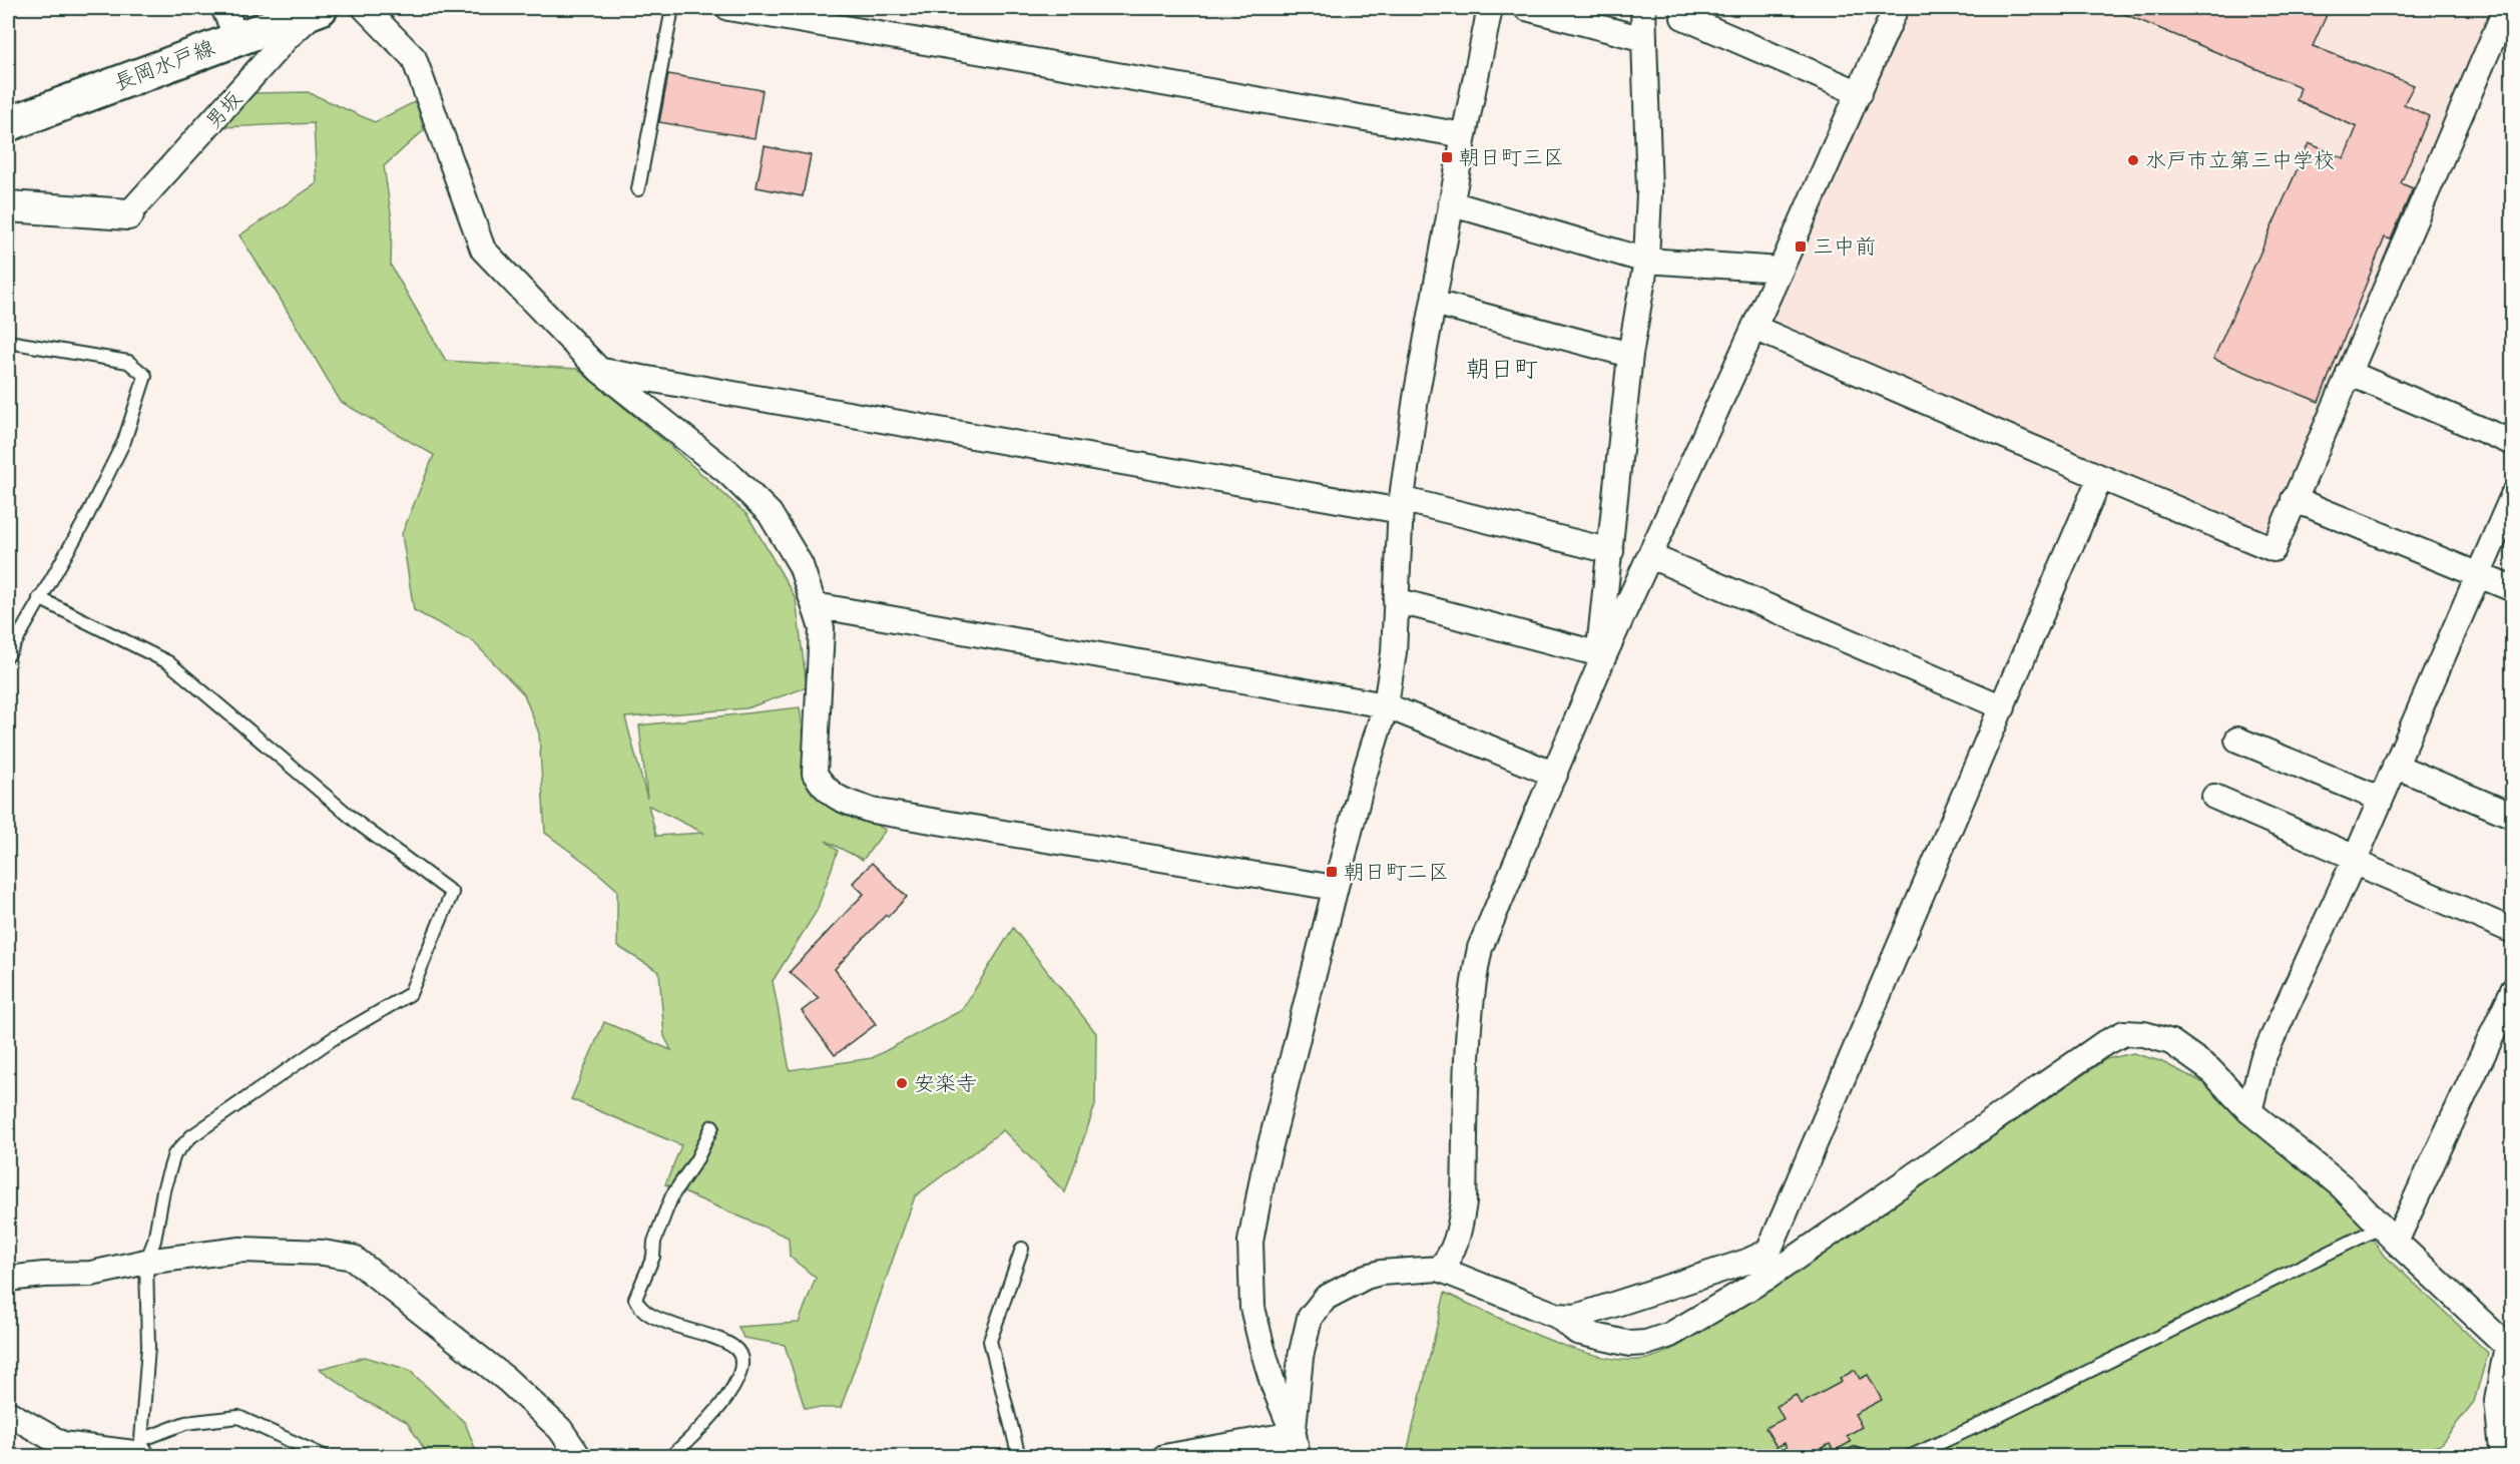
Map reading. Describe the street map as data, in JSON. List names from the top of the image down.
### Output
{
  "streets": {
    "main road": ["長岡水戸線"],
    "street": ["男坂"]
  },
  "crossings": [
    ["長岡水戸線", "男坂"]
  ],
  "districts": ["朝日町"],
  "places": {
    "transit": ["朝日町三区", "三中前", "朝日町二区"],
    "other": ["水戸市立第三中学校", "安楽寺"]
  }
}
